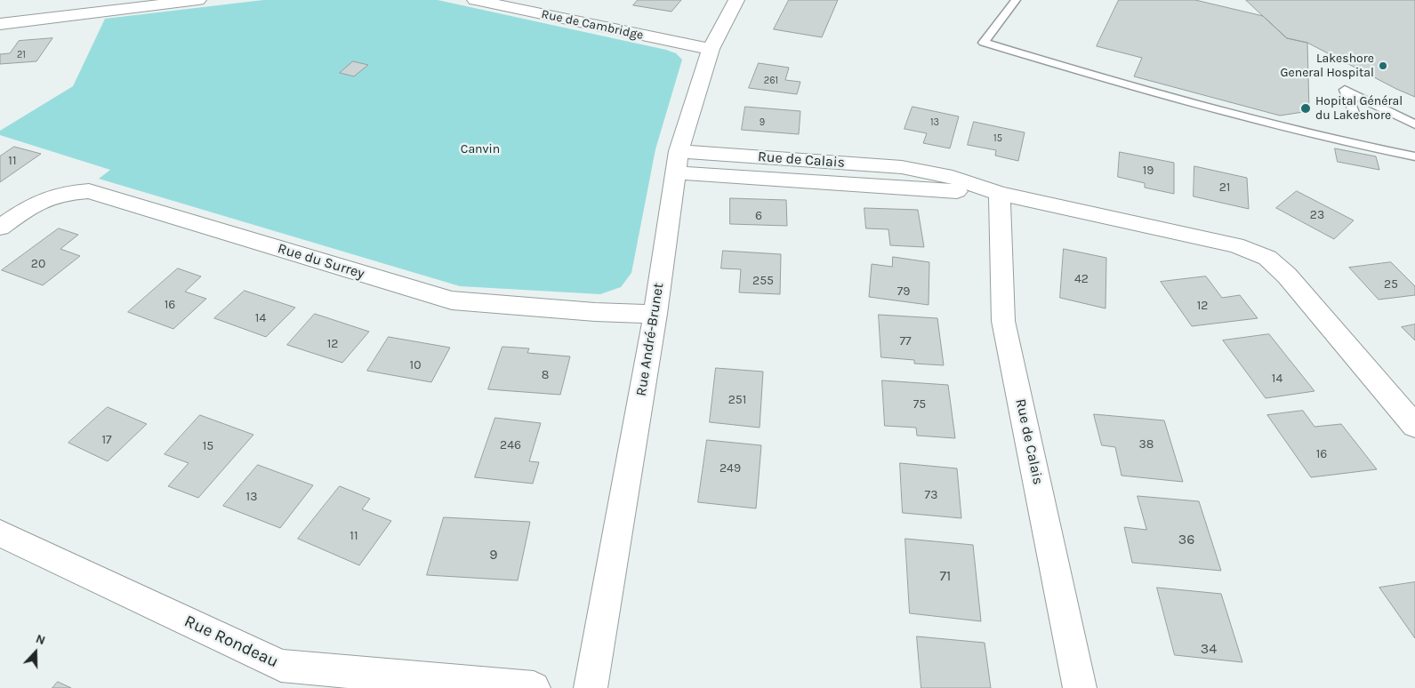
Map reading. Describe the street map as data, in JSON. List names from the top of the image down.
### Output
{
  "streets": {
    "street": [
      "Rue de Cambridge",
      "Rue de Calais",
      "Rue du Surrey",
      "Rue André-Brunet",
      "Rue Rondeau"
    ]
  },
  "crossings": [
    ["Rue de Cambridge", "Rue André-Brunet"],
    ["Rue de Calais", "Rue André-Brunet"],
    ["Rue du Surrey", "Rue André-Brunet"]
  ],
  "parks": ["Canvin"],
  "places": ["Lakeshore General Hospital", "Hopital Général du Lakeshore"],
  "house_numbers": [
    "21",
    "261",
    "9",
    "13",
    "15",
    "11",
    "19",
    "21",
    "23",
    "6",
    "20",
    "42",
    "255",
    "25",
    "79",
    "16",
    "12",
    "14",
    "77",
    "12",
    "10",
    "8",
    "14",
    "251",
    "75",
    "17",
    "38",
    "246",
    "15",
    "16",
    "249",
    "73",
    "13",
    "11",
    "36",
    "9",
    "71",
    "34"
  ],
  "north": "top"
}
